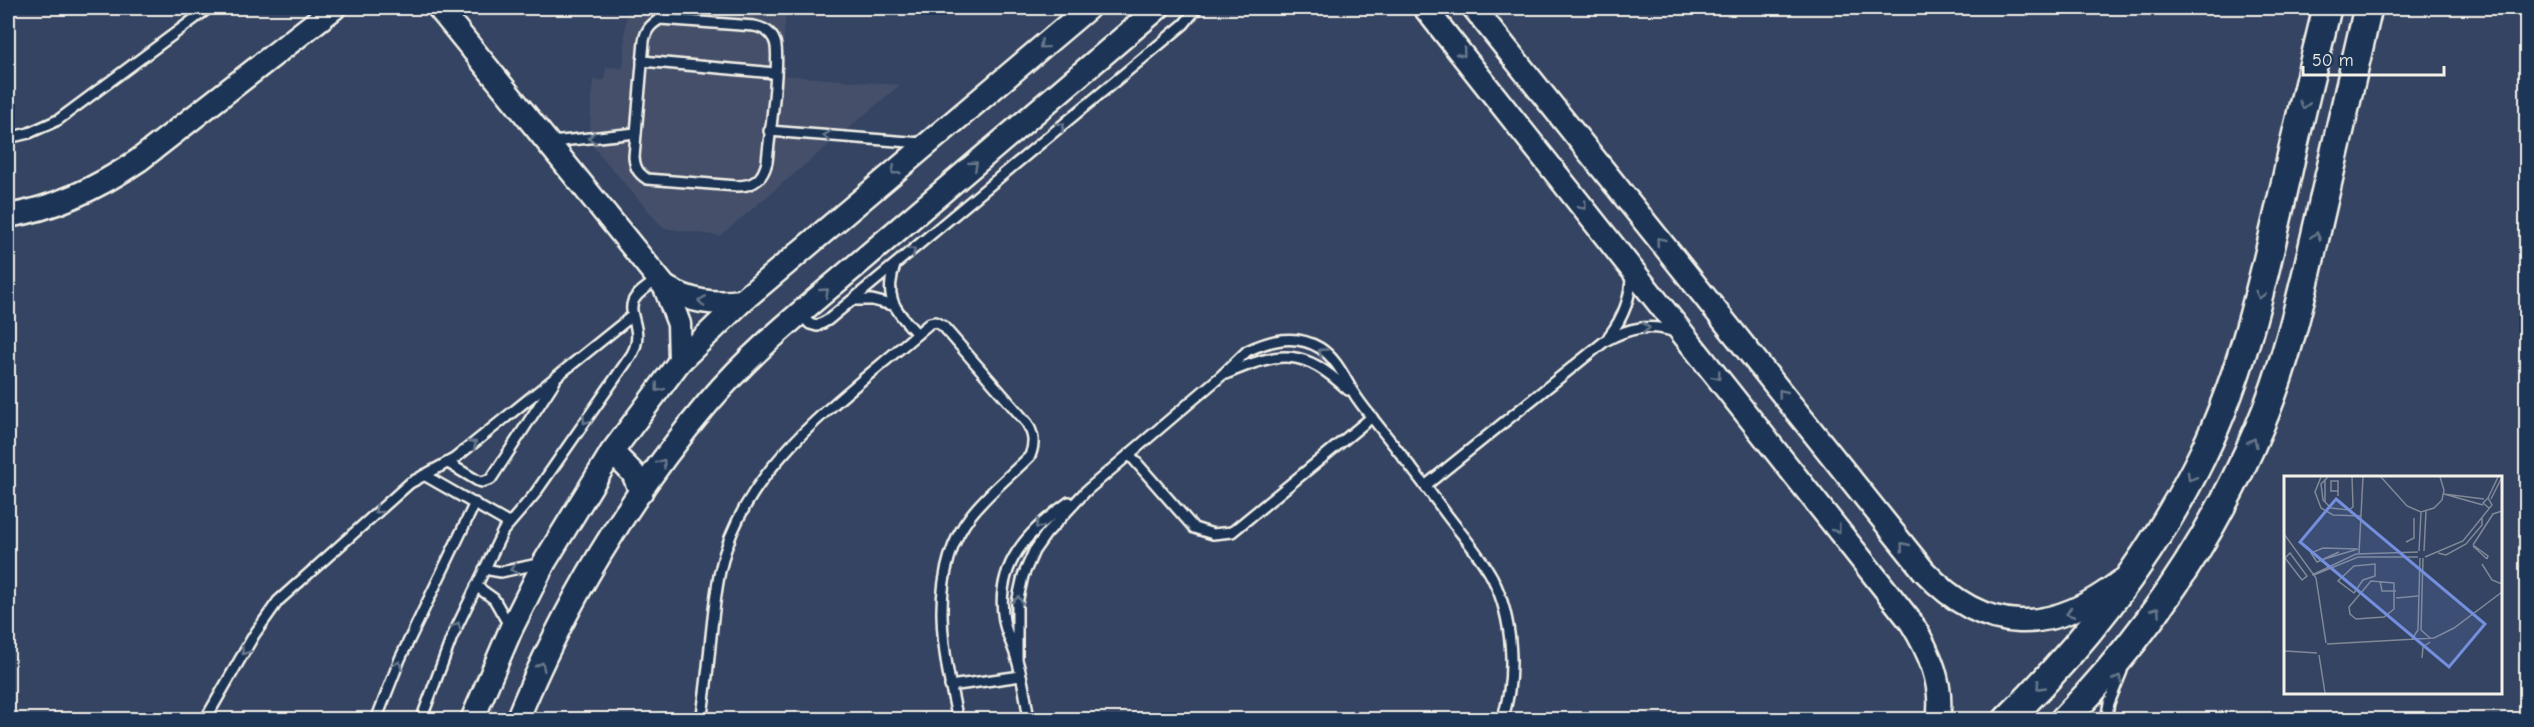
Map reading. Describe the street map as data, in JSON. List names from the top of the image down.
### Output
{
  "scale_bar": "50 m"
}
